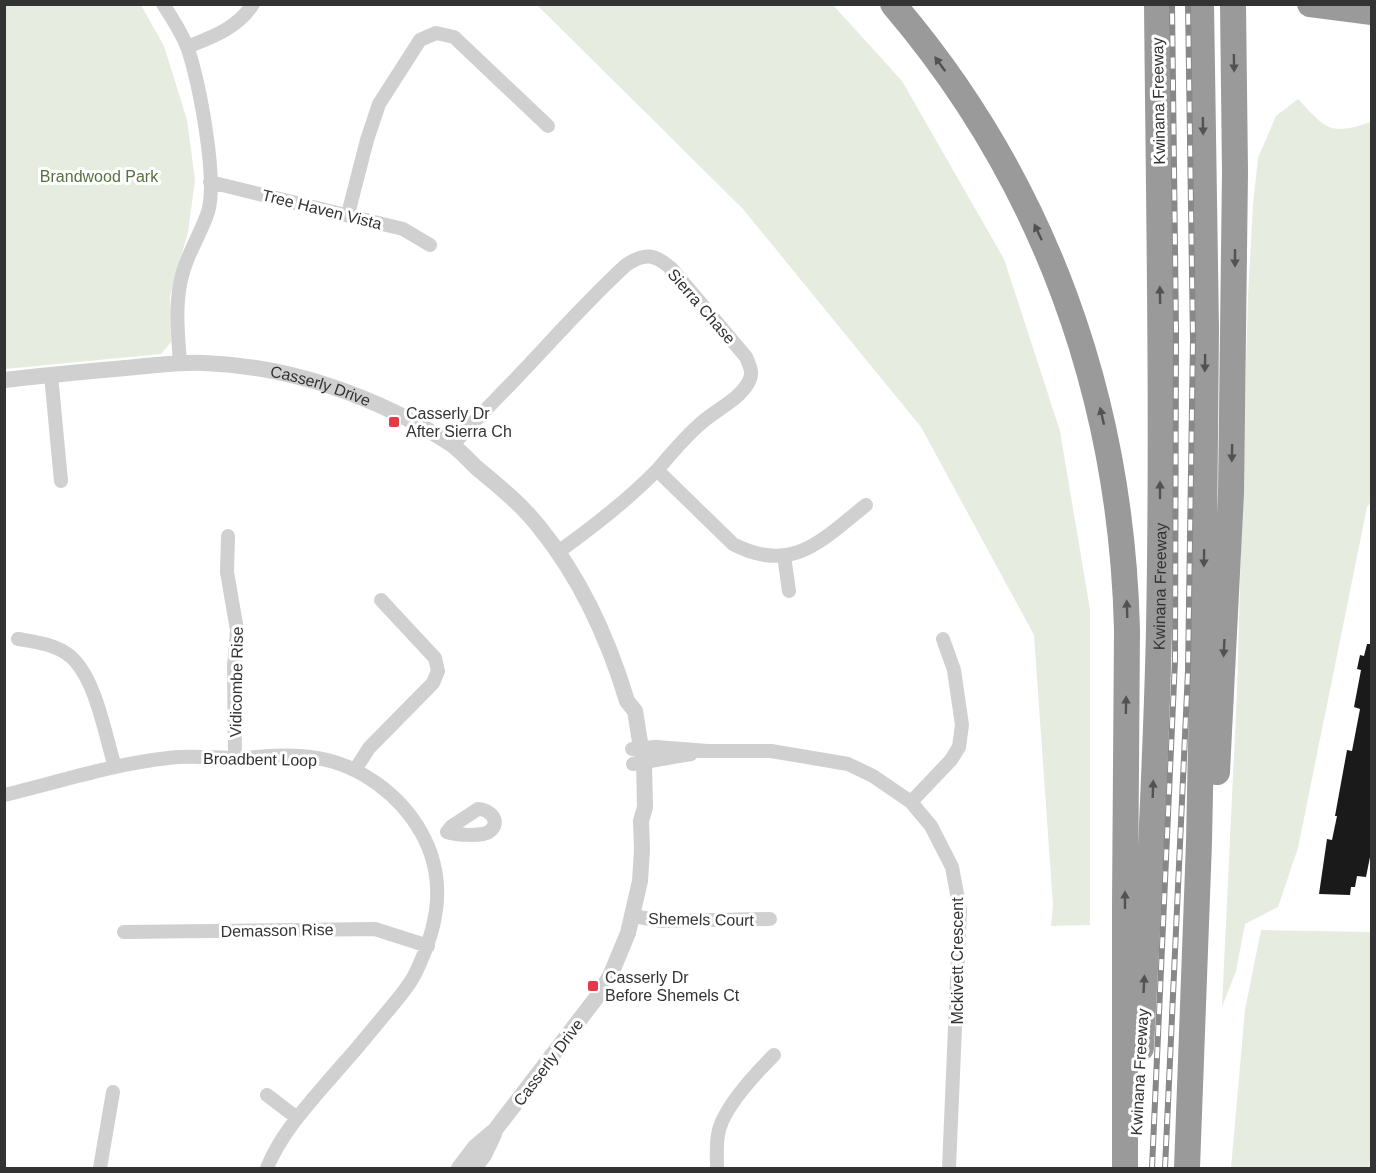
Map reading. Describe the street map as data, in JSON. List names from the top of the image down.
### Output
{
  "streets": {
    "highway": ["Kwinana Freeway"],
    "street": [
      "Tree Haven Vista",
      "Sierra Chase",
      "Casserly Drive",
      "Vidicombe Rise",
      "Broadbent Loop",
      "Shemels Court",
      "Demasson Rise",
      "Mckivett Crescent"
    ]
  },
  "crossings": [
    ["Sierra Chase", "Casserly Drive"],
    ["Casserly Drive", "Shemels Court"],
    ["Casserly Drive", "Mckivett Crescent"],
    ["Vidicombe Rise", "Broadbent Loop"],
    ["Broadbent Loop", "Demasson Rise"]
  ],
  "parks": ["Brandwood Park"],
  "places": {
    "transit": ["Casserly Dr After Sierra Ch", "Casserly Dr Before Shemels Ct"]
  }
}
